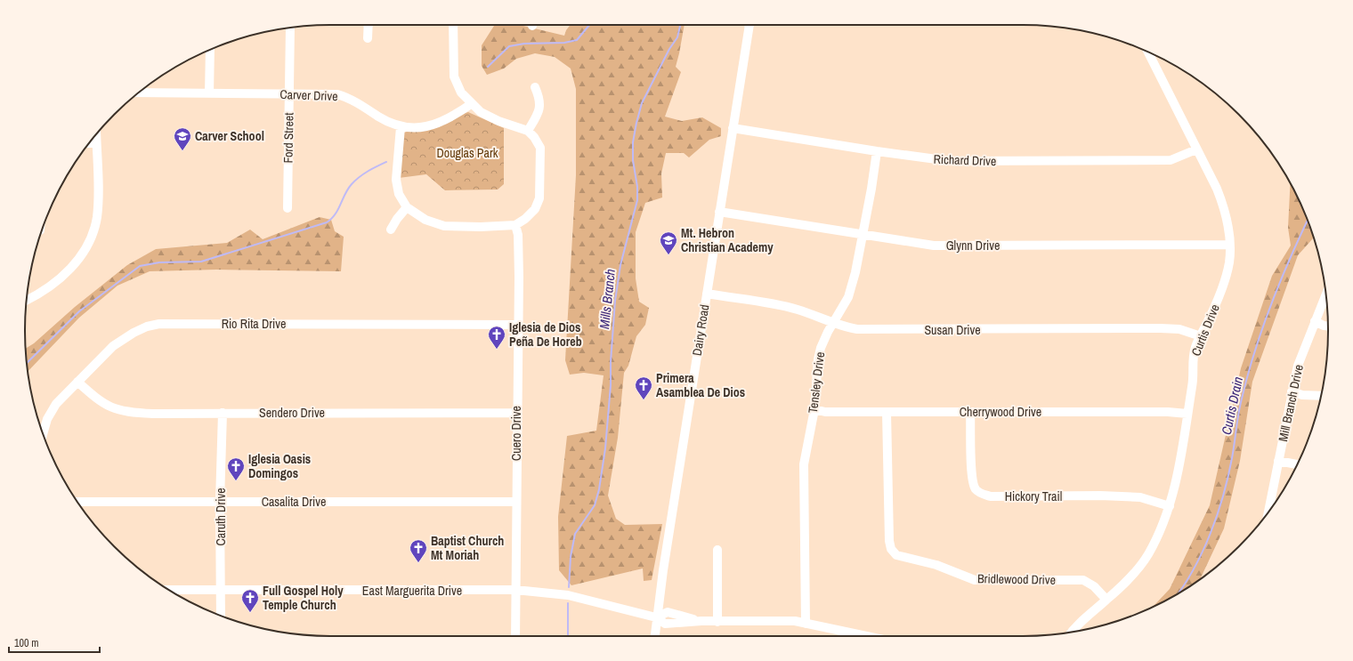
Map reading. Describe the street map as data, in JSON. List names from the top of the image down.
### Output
{
  "streets": {
    "street": [
      "Carver Drive",
      "Ford Street",
      "Richard Drive",
      "Glynn Drive",
      "Rio Rita Drive",
      "Dairy Road",
      "Susan Drive",
      "Curtis Drive",
      "Tensley Drive",
      "Mill Branch Drive",
      "Cherrywood Drive",
      "Sendero Drive",
      "Cuero Drive",
      "Hickory Trail",
      "Casalita Drive",
      "Caruth Drive",
      "Bridlewood Drive",
      "East Marguerita Drive"
    ]
  },
  "crossings": [
    ["Carver Drive", "Ford Street"],
    ["Richard Drive", "Dairy Road"],
    ["Richard Drive", "Curtis Drive"],
    ["Richard Drive", "Tensley Drive"],
    ["Glynn Drive", "Dairy Road"],
    ["Glynn Drive", "Curtis Drive"],
    ["Glynn Drive", "Tensley Drive"],
    ["Rio Rita Drive", "Sendero Drive"],
    ["Rio Rita Drive", "Cuero Drive"],
    ["Dairy Road", "Susan Drive"],
    ["Dairy Road", "East Marguerita Drive"],
    ["Susan Drive", "Curtis Drive"],
    ["Susan Drive", "Tensley Drive"],
    ["Curtis Drive", "Cherrywood Drive"],
    ["Curtis Drive", "Hickory Trail"],
    ["Curtis Drive", "Bridlewood Drive"],
    ["Tensley Drive", "Cherrywood Drive"],
    ["Tensley Drive", "East Marguerita Drive"],
    ["Cherrywood Drive", "Hickory Trail"],
    ["Cherrywood Drive", "Bridlewood Drive"],
    ["Sendero Drive", "Cuero Drive"],
    ["Sendero Drive", "Caruth Drive"],
    ["Cuero Drive", "Casalita Drive"],
    ["Cuero Drive", "East Marguerita Drive"],
    ["Casalita Drive", "Caruth Drive"],
    ["Caruth Drive", "East Marguerita Drive"]
  ],
  "water": ["Mills Branch", "Curtis Drain"],
  "parks": ["Douglas Park"],
  "places": {
    "school or university": ["Carver School", "Mt. Hebron Christian Academy"],
    "church": [
      "Iglesia de Dios Peña De Horeb",
      "Primera Asamblea De Dios",
      "Iglesia Oasis Domingos",
      "Baptist Church Mt Moriah",
      "Full Gospel Holy Temple Church"
    ]
  },
  "scale_bar": "100 m"
}
